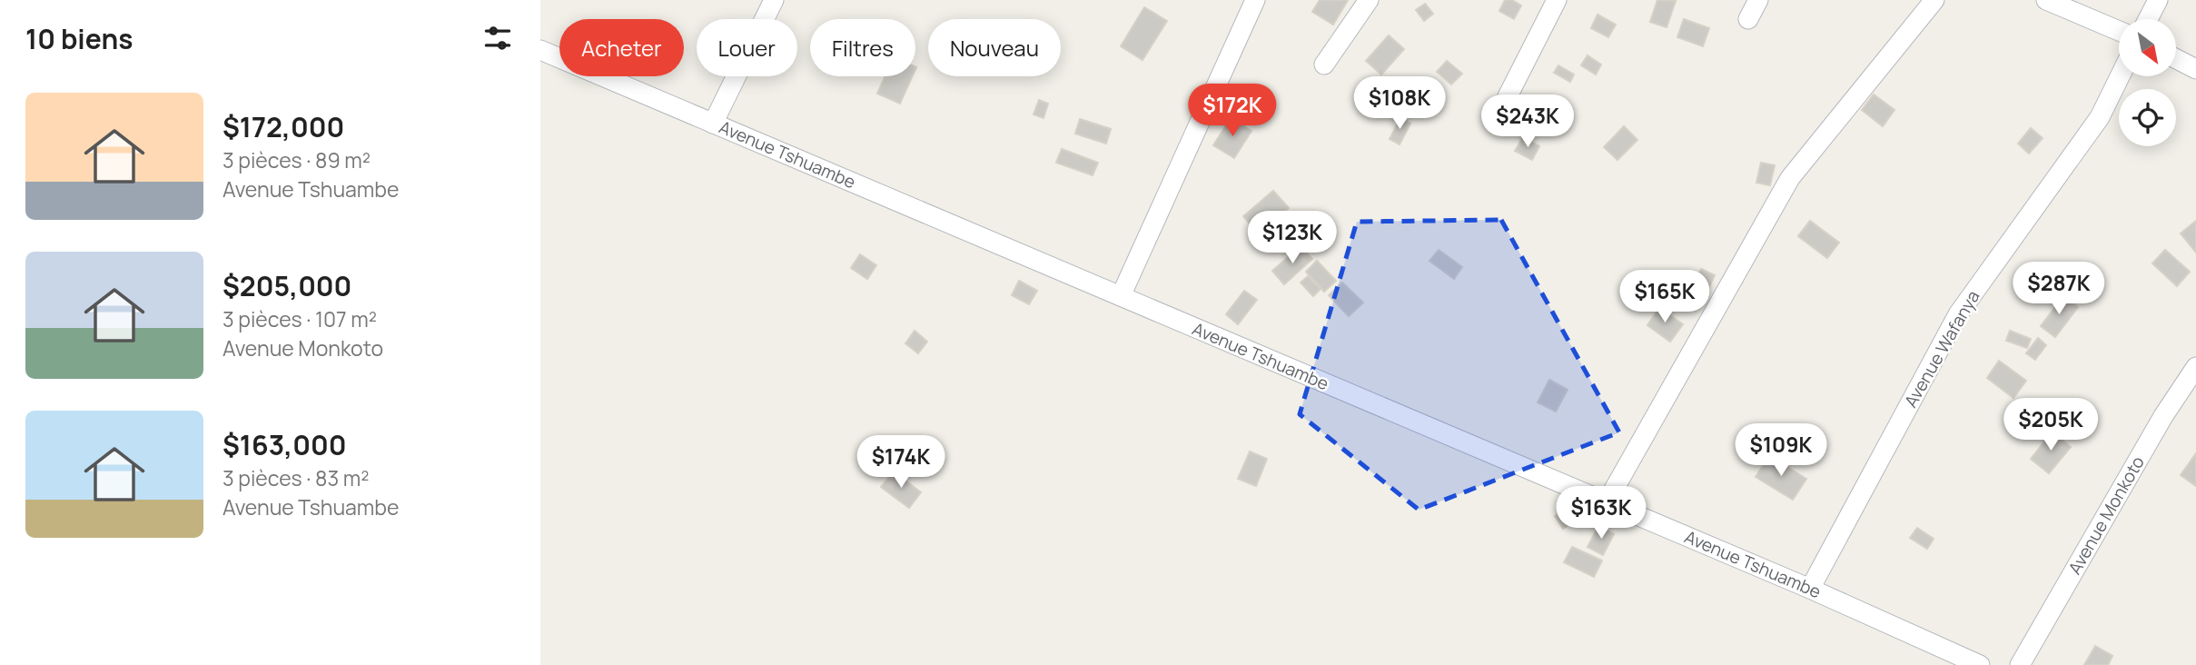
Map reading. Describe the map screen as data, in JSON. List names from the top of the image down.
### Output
{
  "streets": {
    "street": ["Avenue Tshuambe", "Avenue Wafanya", "Avenue Monkoto"]
  },
  "crossings": [
    ["Avenue Tshuambe", "Avenue Wafanya"]
  ],
  "north": "bottom right",
  "page": {
    "heading": "10 biens",
    "chip": [
      "Acheter",
      "Louer",
      "Filtres",
      "Nouveau"
    ],
    "list": [
      {
        "name": "$172,000",
        "note": "3 pièces · 89 m² · Avenue Tshuambe"
      },
      {
        "name": "$205,000",
        "note": "3 pièces · 107 m² · Avenue Monkoto"
      },
      {
        "name": "$163,000",
        "note": "3 pièces · 83 m² · Avenue Tshuambe"
      }
    ],
    "price": [
      "$108K",
      "$172K",
      "$243K",
      "$123K",
      "$287K",
      "$165K",
      "$205K",
      "$109K",
      "$174K",
      "$163K"
    ]
  }
}
